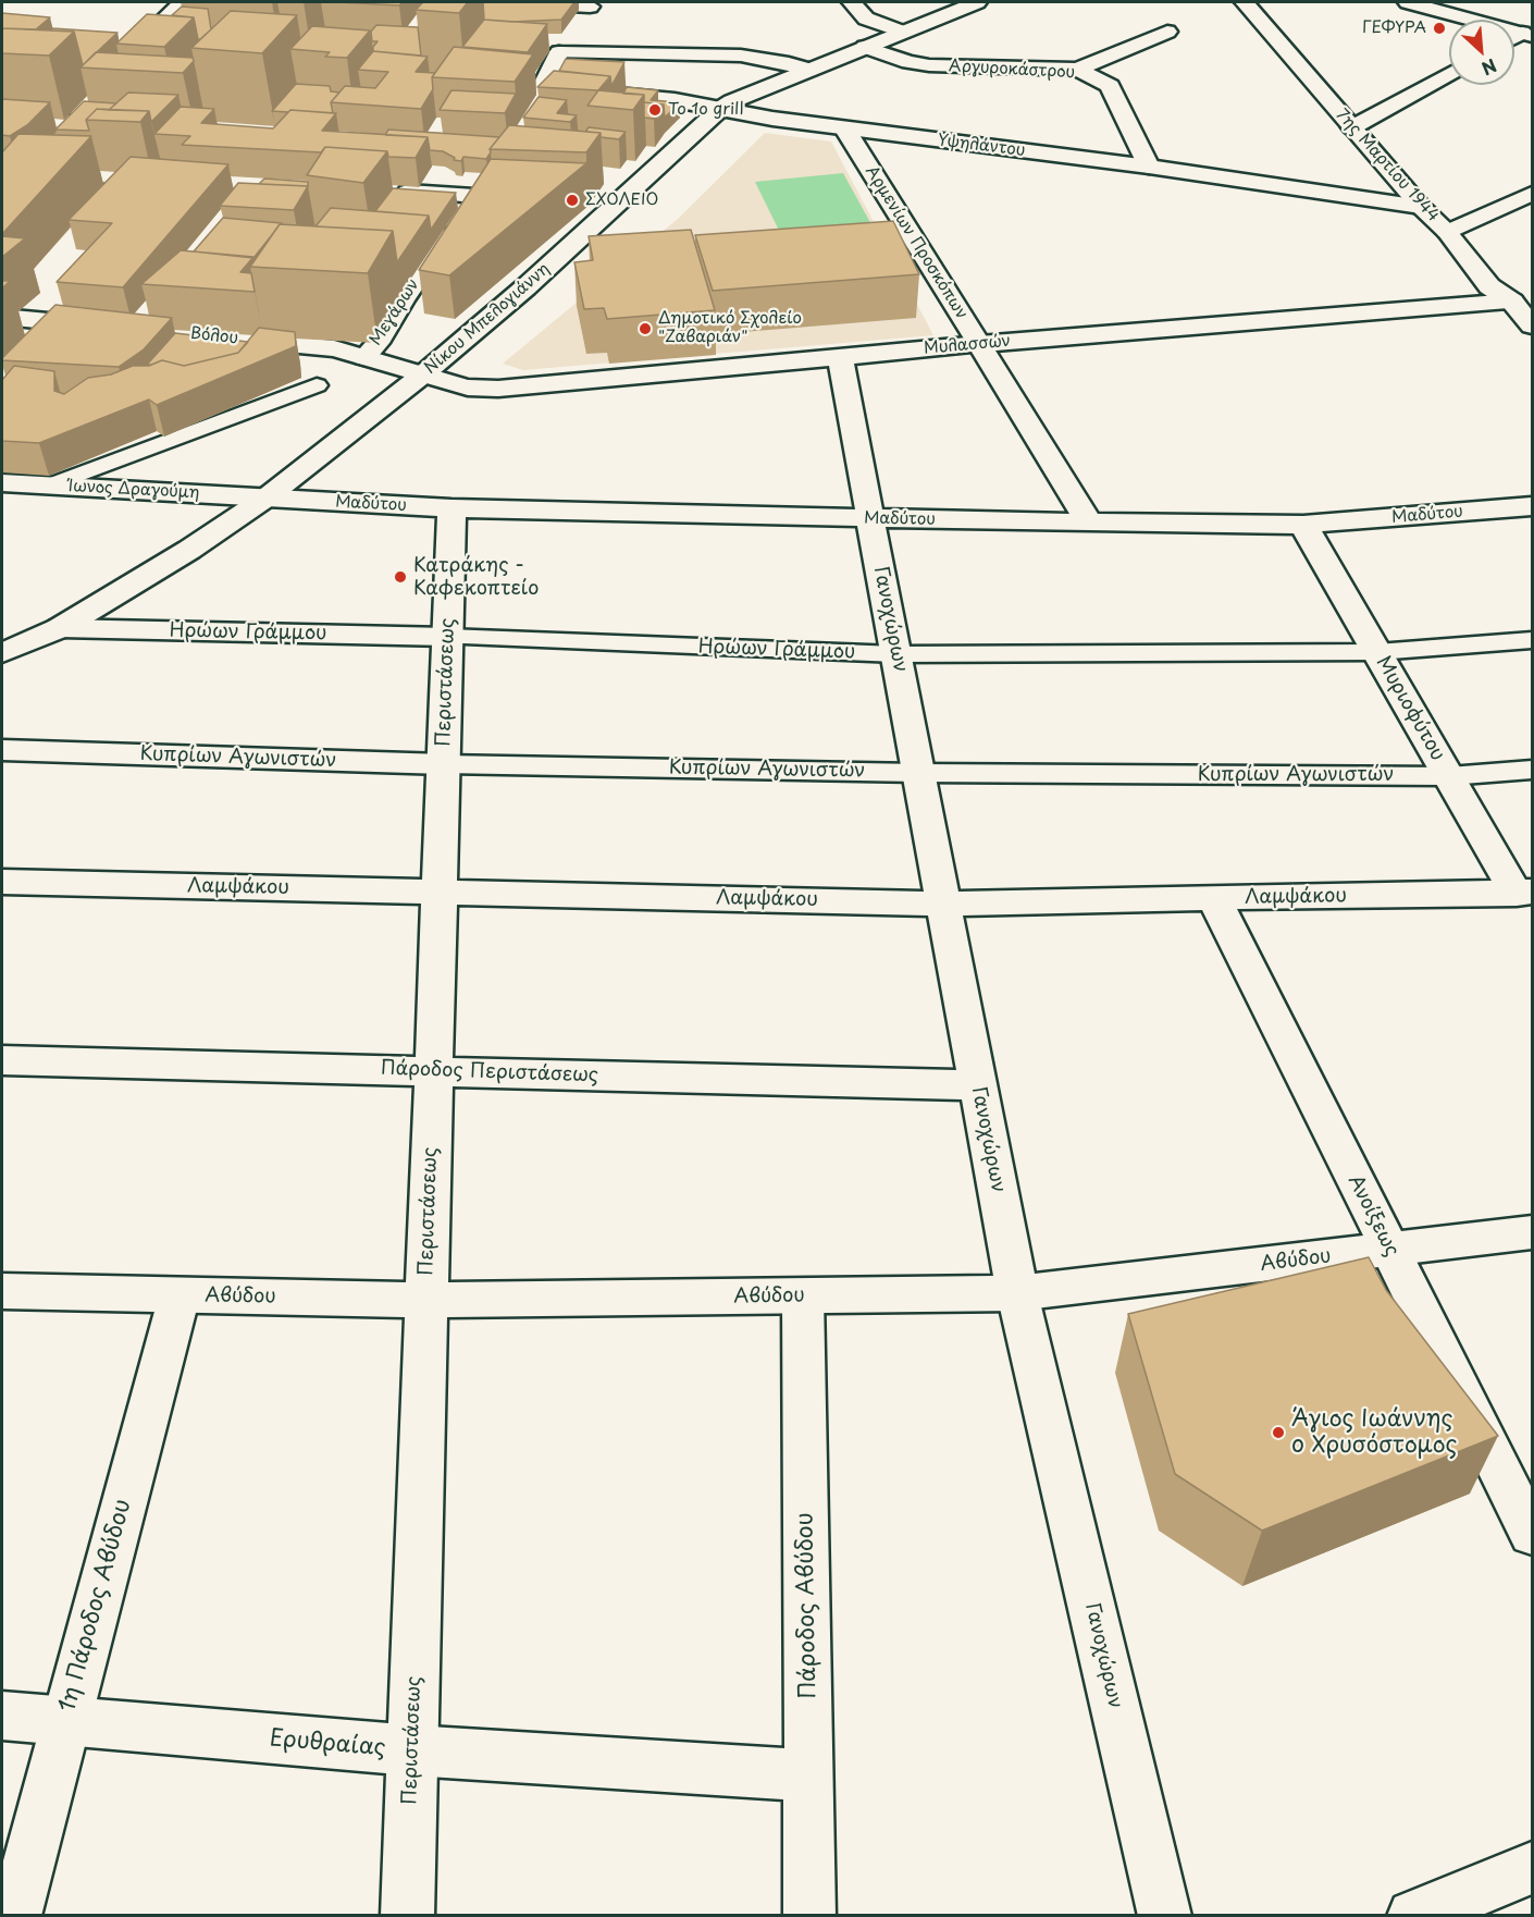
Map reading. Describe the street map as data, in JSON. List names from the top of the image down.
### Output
{
  "streets": {
    "street": [
      "Αργυροκάστρου",
      "Υψηλάντου",
      "7ης Μαρτίου 1944",
      "Αρμενίων Προσκόπων",
      "Μεγάρων",
      "Νίκου Μπελογιάννη",
      "Βόλου",
      "Μυλασσών",
      "Ίωνος Δραγούμη",
      "Μαδύτου",
      "Γανοχώρων",
      "Ηρώων Γράμμου",
      "Περιστάσεως",
      "Μυριοφύτου",
      "Κυπρίων Αγωνιστών",
      "Λαμψάκου",
      "Πάροδος Περιστάσεως",
      "Ανοίξεως",
      "Αβύδου",
      "1η Πάροδος Αβύδου",
      "Πάροδος Αβύδου",
      "Ερυθραίας"
    ]
  },
  "crossings": [
    ["Αργυροκάστρου", "Υψηλάντου"],
    ["Αργυροκάστρου", "Νίκου Μπελογιάννη"],
    ["Υψηλάντου", "7ης Μαρτίου 1944"],
    ["Υψηλάντου", "Αρμενίων Προσκόπων"],
    ["Υψηλάντου", "Μεγάρων"],
    ["Υψηλάντου", "Νίκου Μπελογιάννη"],
    ["7ης Μαρτίου 1944", "Μυλασσών"],
    ["Αρμενίων Προσκόπων", "Μυλασσών"],
    ["Αρμενίων Προσκόπων", "Μαδύτου"],
    ["Μεγάρων", "Βόλου"],
    ["Νίκου Μπελογιάννη", "Βόλου"],
    ["Νίκου Μπελογιάννη", "Μυλασσών"],
    ["Νίκου Μπελογιάννη", "Ίωνος Δραγούμη"],
    ["Νίκου Μπελογιάννη", "Μαδύτου"],
    ["Νίκου Μπελογιάννη", "Ηρώων Γράμμου"],
    ["Βόλου", "Μυλασσών"],
    ["Μυλασσών", "Γανοχώρων"],
    ["Ίωνος Δραγούμη", "Μαδύτου"],
    ["Μαδύτου", "Γανοχώρων"],
    ["Μαδύτου", "Περιστάσεως"],
    ["Μαδύτου", "Μυριοφύτου"],
    ["Γανοχώρων", "Ηρώων Γράμμου"],
    ["Γανοχώρων", "Κυπρίων Αγωνιστών"],
    ["Γανοχώρων", "Λαμψάκου"],
    ["Γανοχώρων", "Πάροδος Περιστάσεως"],
    ["Γανοχώρων", "Αβύδου"],
    ["Ηρώων Γράμμου", "Περιστάσεως"],
    ["Ηρώων Γράμμου", "Μυριοφύτου"],
    ["Περιστάσεως", "Κυπρίων Αγωνιστών"],
    ["Περιστάσεως", "Λαμψάκου"],
    ["Περιστάσεως", "Πάροδος Περιστάσεως"],
    ["Περιστάσεως", "Αβύδου"],
    ["Περιστάσεως", "Ερυθραίας"],
    ["Μυριοφύτου", "Κυπρίων Αγωνιστών"],
    ["Μυριοφύτου", "Λαμψάκου"],
    ["Λαμψάκου", "Ανοίξεως"],
    ["Ανοίξεως", "Αβύδου"],
    ["Αβύδου", "1η Πάροδος Αβύδου"],
    ["Αβύδου", "Πάροδος Αβύδου"],
    ["1η Πάροδος Αβύδου", "Ερυθραίας"],
    ["Πάροδος Αβύδου", "Ερυθραίας"]
  ],
  "places": [
    "ΓΕΦΥΡΑ",
    "Το 1ο grill",
    "ΣΧΟΛΕΙΟ",
    "Δημοτικό Σχολείο \"Ζαβαριάν\"",
    "Κατράκης - Καφεκοπτείο",
    "Άγιος Ιωάννης ο Χρυσόστομος"
  ],
  "north": "bottom right"
}
